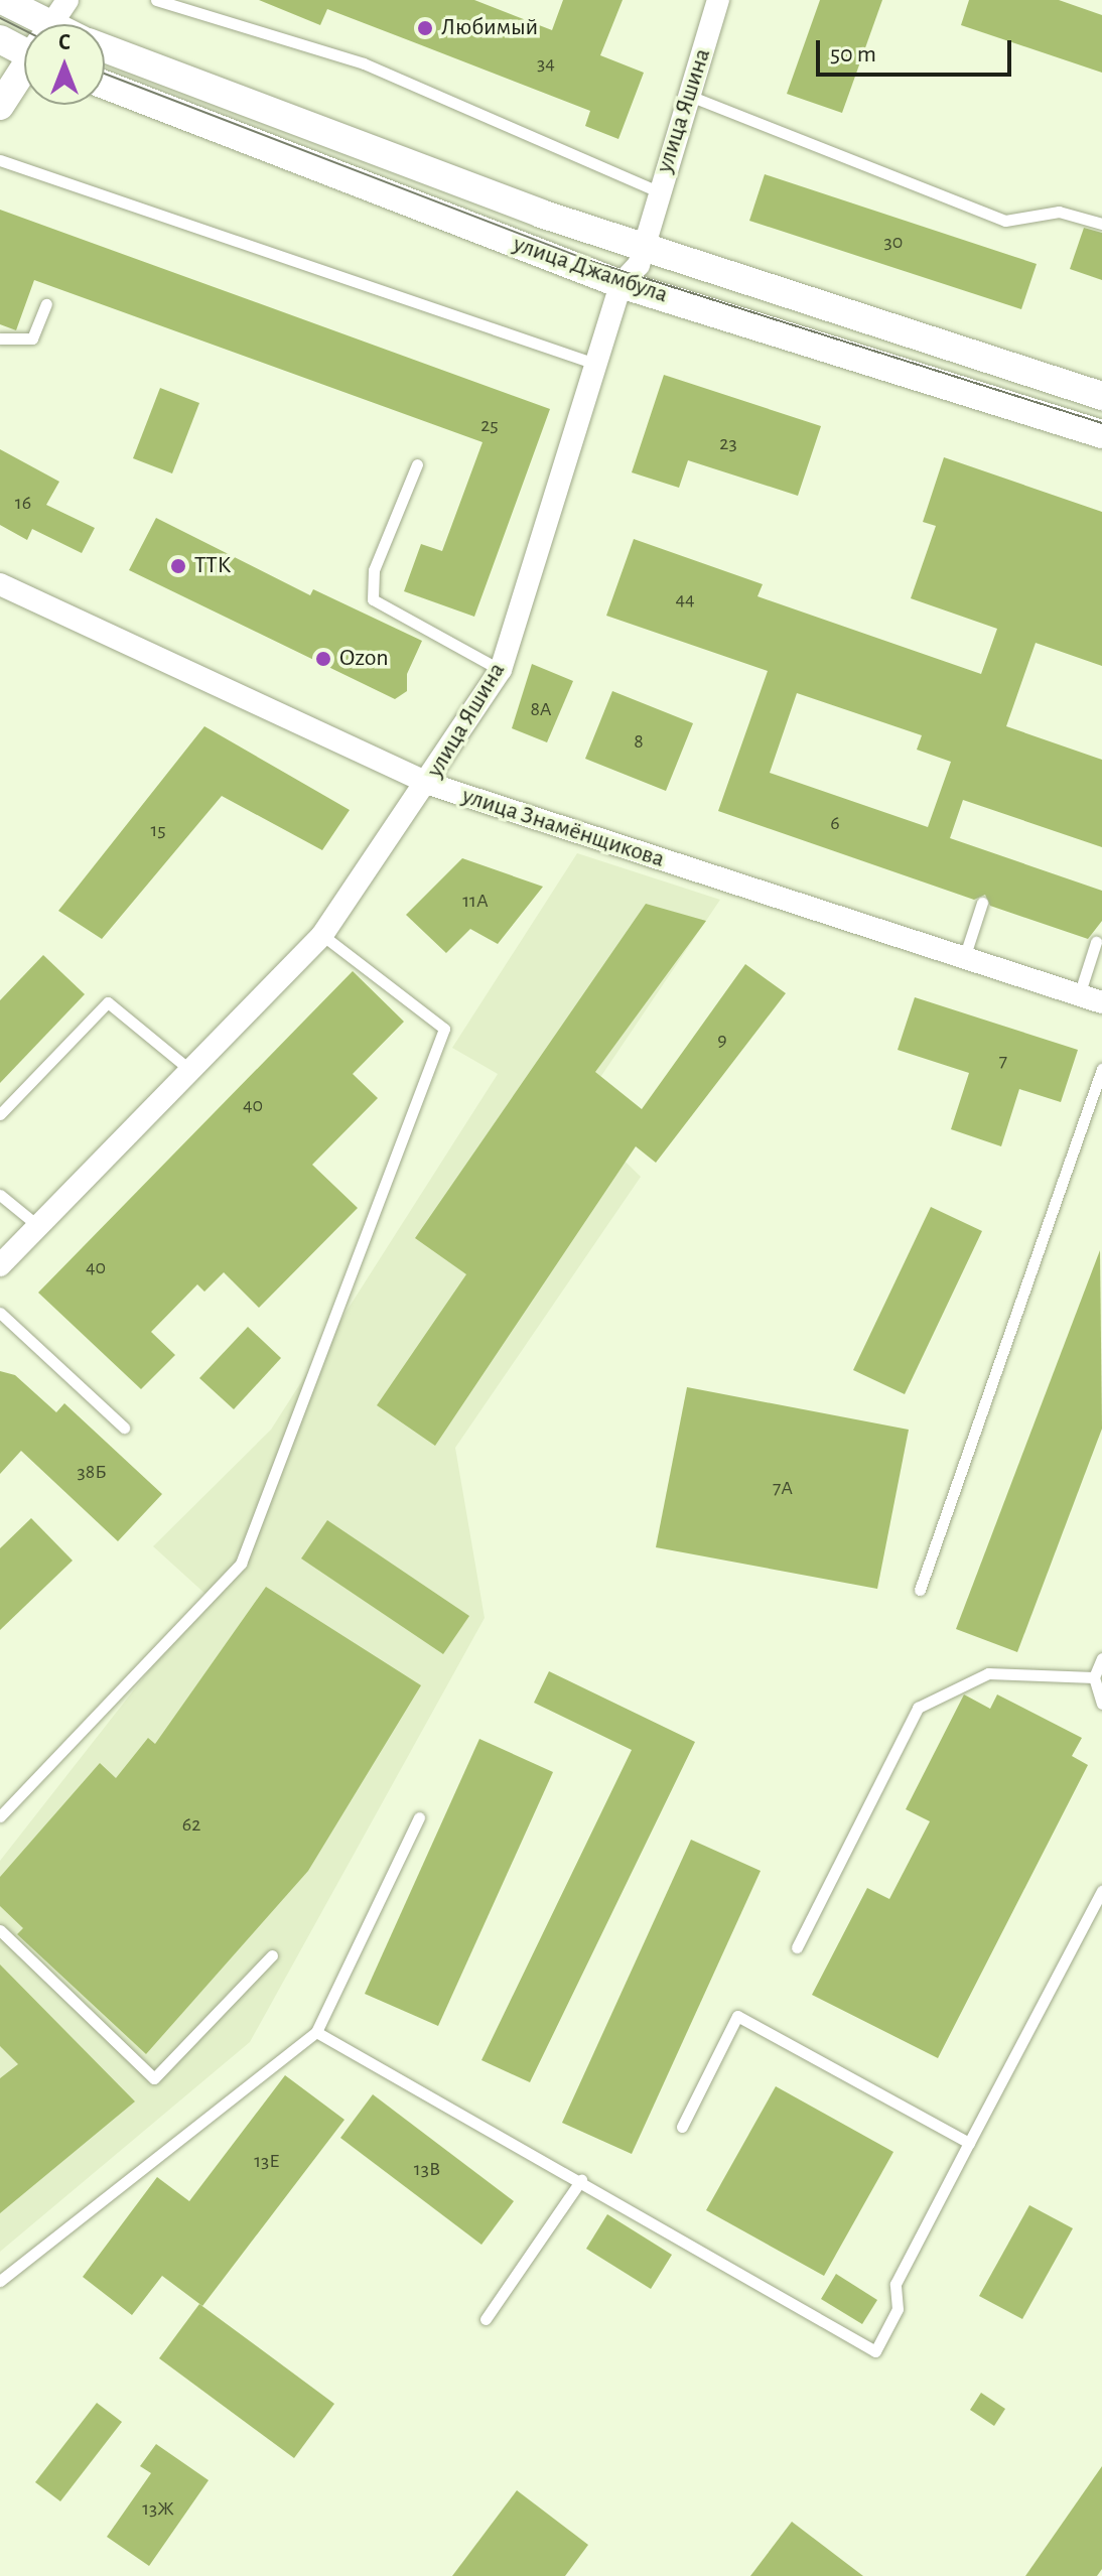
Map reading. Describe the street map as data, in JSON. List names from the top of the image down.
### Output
{
  "streets": {
    "street": ["улица Яшина", "улица Джамбула", "улица Знамёнщикова"]
  },
  "crossings": [
    ["улица Яшина", "улица Джамбула"],
    ["улица Яшина", "улица Знамёнщикова"]
  ],
  "places": ["Любимый", "ТТК", "Ozon"],
  "house_numbers": [
    "34",
    "30",
    "25",
    "23",
    "16",
    "44",
    "8А",
    "8",
    "6",
    "15",
    "11А",
    "9",
    "7",
    "40",
    "40",
    "38Б",
    "7А",
    "62",
    "13Е",
    "13В",
    "13Ж"
  ],
  "scale_bar": "50 m",
  "north": "top"
}
